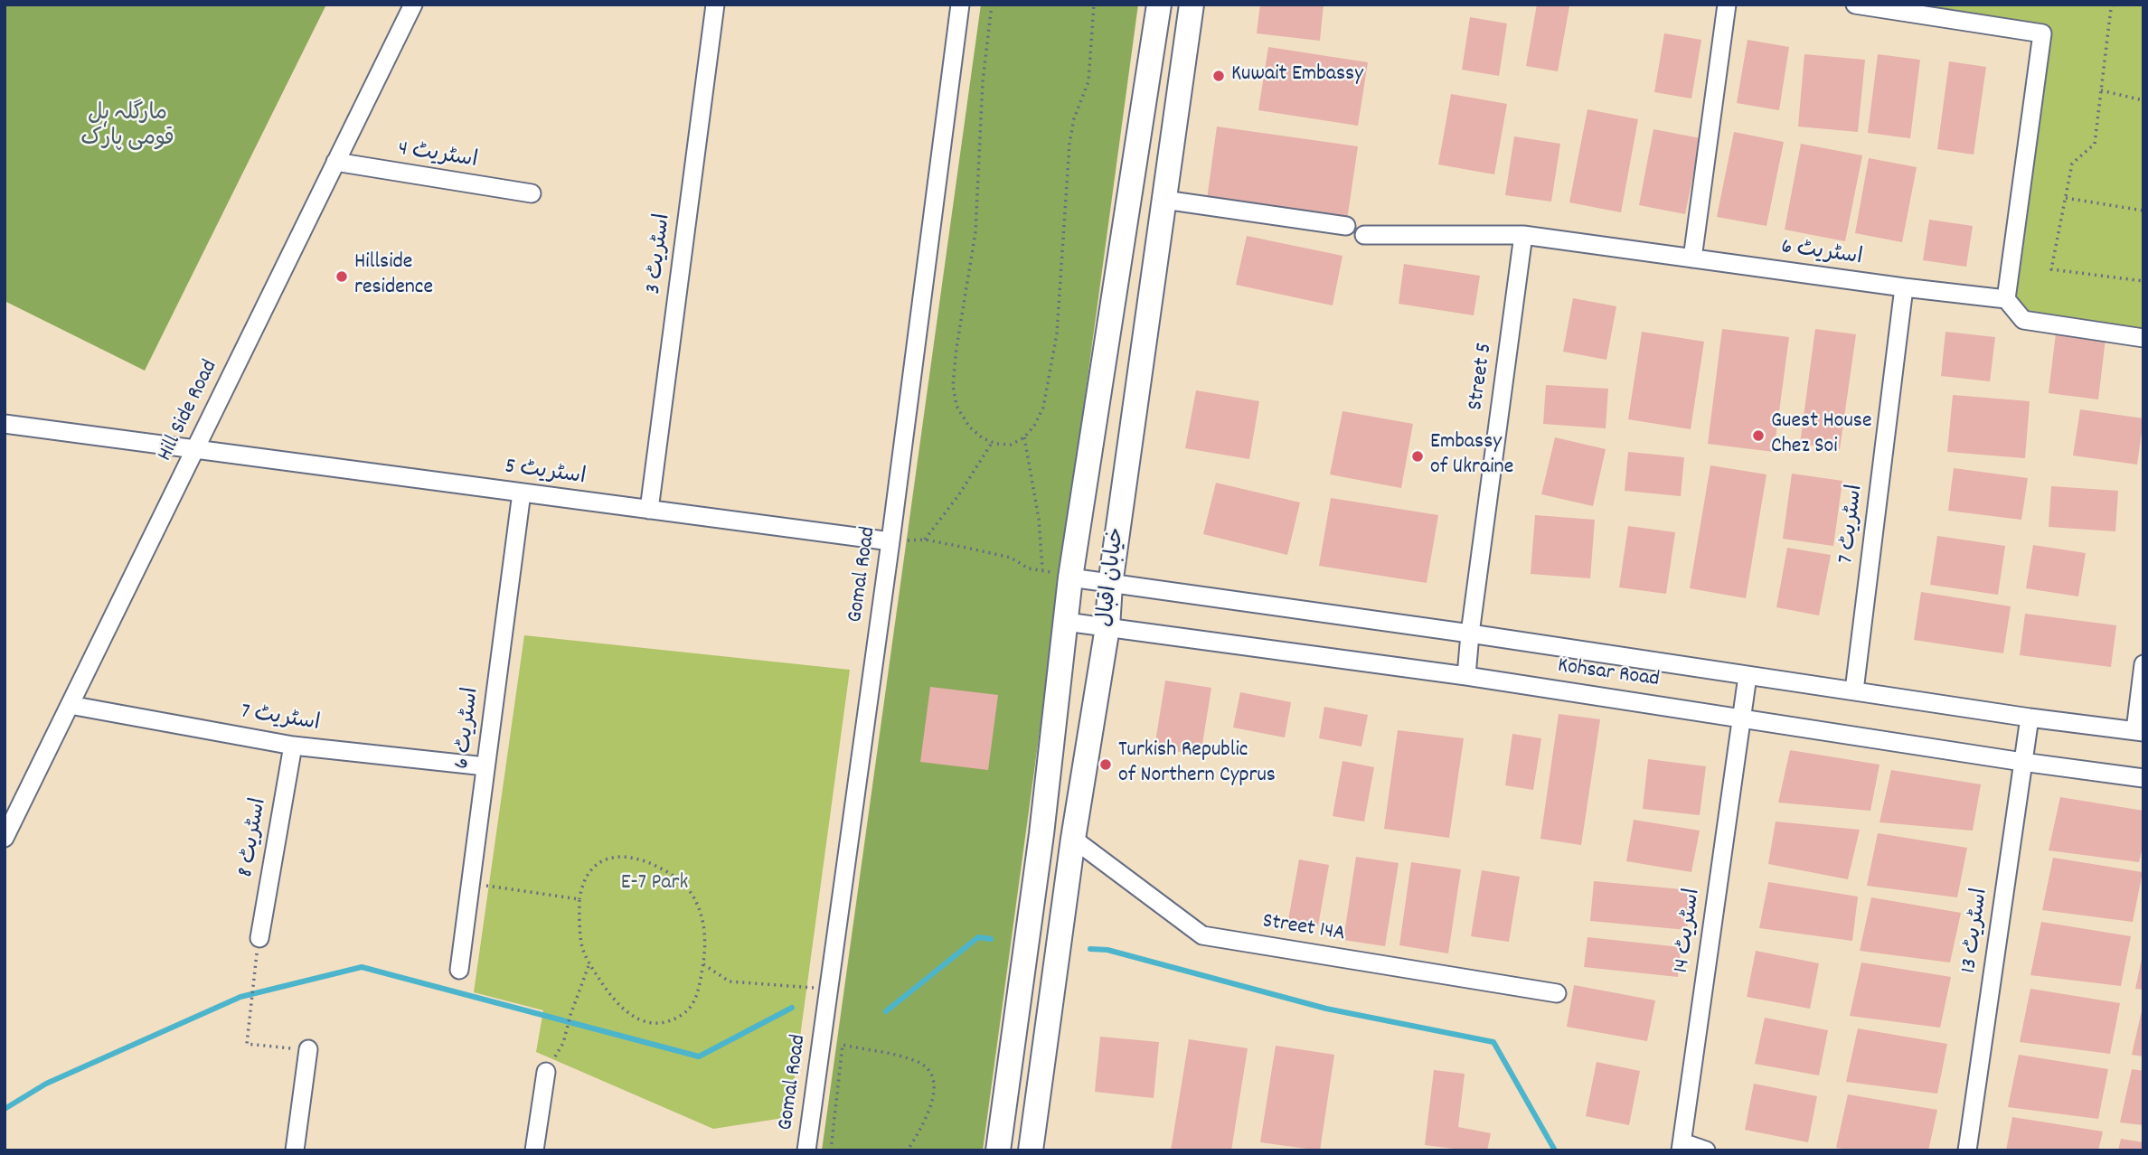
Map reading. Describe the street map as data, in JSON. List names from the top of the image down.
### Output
{
  "streets": {
    "main road": ["خیابان اقبال"],
    "street": [
      "اسٹریٹ 4",
      "اسٹریٹ 3",
      "اسٹریٹ 6",
      "Street 5",
      "Hill Side Road",
      "اسٹریٹ 5",
      "اسٹریٹ 7",
      "Gomal Road",
      "Kohsar Road",
      "اسٹریٹ 8",
      "Street 14A",
      "اسٹریٹ 14",
      "اسٹریٹ 13"
    ]
  },
  "crossings": [
    ["اسٹریٹ 4", "Hill Side Road"],
    ["اسٹریٹ 3", "اسٹریٹ 5"],
    ["اسٹریٹ 6", "Street 5"],
    ["اسٹریٹ 6", "اسٹریٹ 5"],
    ["اسٹریٹ 6", "اسٹریٹ 7"],
    ["Street 5", "Kohsar Road"],
    ["Hill Side Road", "اسٹریٹ 5"],
    ["Hill Side Road", "اسٹریٹ 7"],
    ["اسٹریٹ 5", "Gomal Road"],
    ["اسٹریٹ 7", "Kohsar Road"],
    ["اسٹریٹ 7", "اسٹریٹ 8"],
    ["خیابان اقبال", "Kohsar Road"],
    ["خیابان اقبال", "Street 14A"],
    ["Kohsar Road", "اسٹریٹ 14"],
    ["Kohsar Road", "اسٹریٹ 13"]
  ],
  "parks": ["مارگلہ ہل قومی پارک", "E-7 Park"],
  "places": [
    "Kuwait Embassy",
    "Hillside residence",
    "Guest House Chez Soi",
    "Embassy of Ukraine",
    "Turkish Republic of Northern Cyprus"
  ]
}
